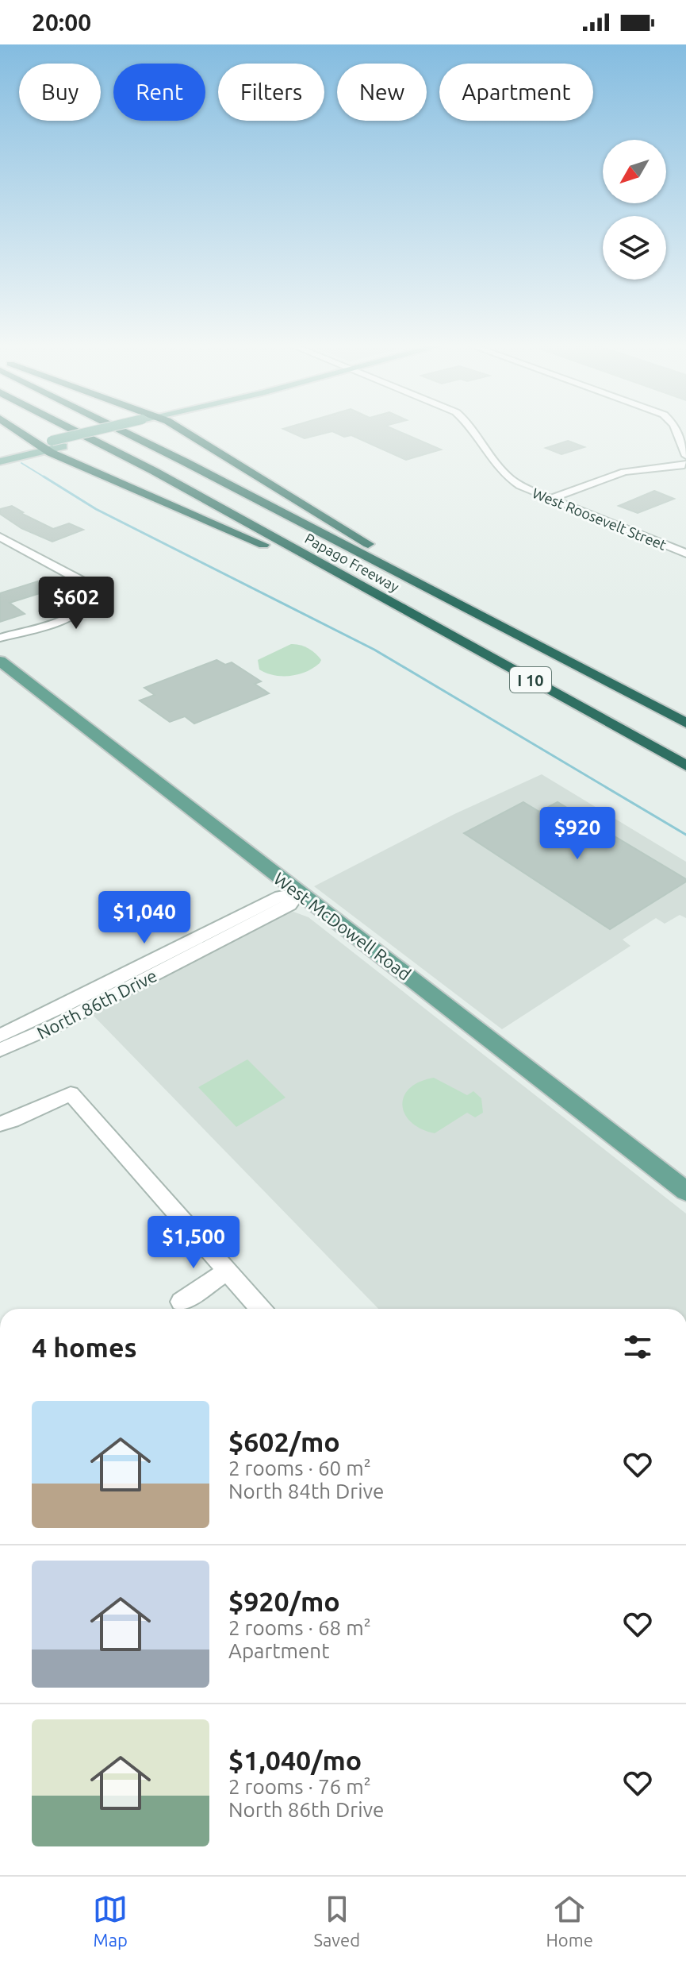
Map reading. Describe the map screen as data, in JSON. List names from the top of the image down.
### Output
{
  "streets": {
    "highway": ["Papago Freeway", "I 10"],
    "main road": ["West McDowell Road"],
    "street": ["West Roosevelt Street", "North 86th Drive"]
  },
  "crossings": [
    ["West McDowell Road", "North 86th Drive"]
  ],
  "north": "bottom left",
  "page": {
    "status": "20:00",
    "chip": [
      "Buy",
      "Rent",
      "Filters",
      "New",
      "Apartment"
    ],
    "price": [
      "$602",
      "$920",
      "$1,040",
      "$1,500"
    ],
    "heading": "4 homes",
    "list": [
      {
        "name": "$602/mo",
        "note": "2 rooms · 60 m² · North 84th Drive"
      },
      {
        "name": "$920/mo",
        "note": "2 rooms · 68 m² · Apartment"
      },
      {
        "name": "$1,040/mo",
        "note": "2 rooms · 76 m² · North 86th Drive"
      }
    ],
    "tabs": ["Map", "Saved", "Home"]
  }
}
